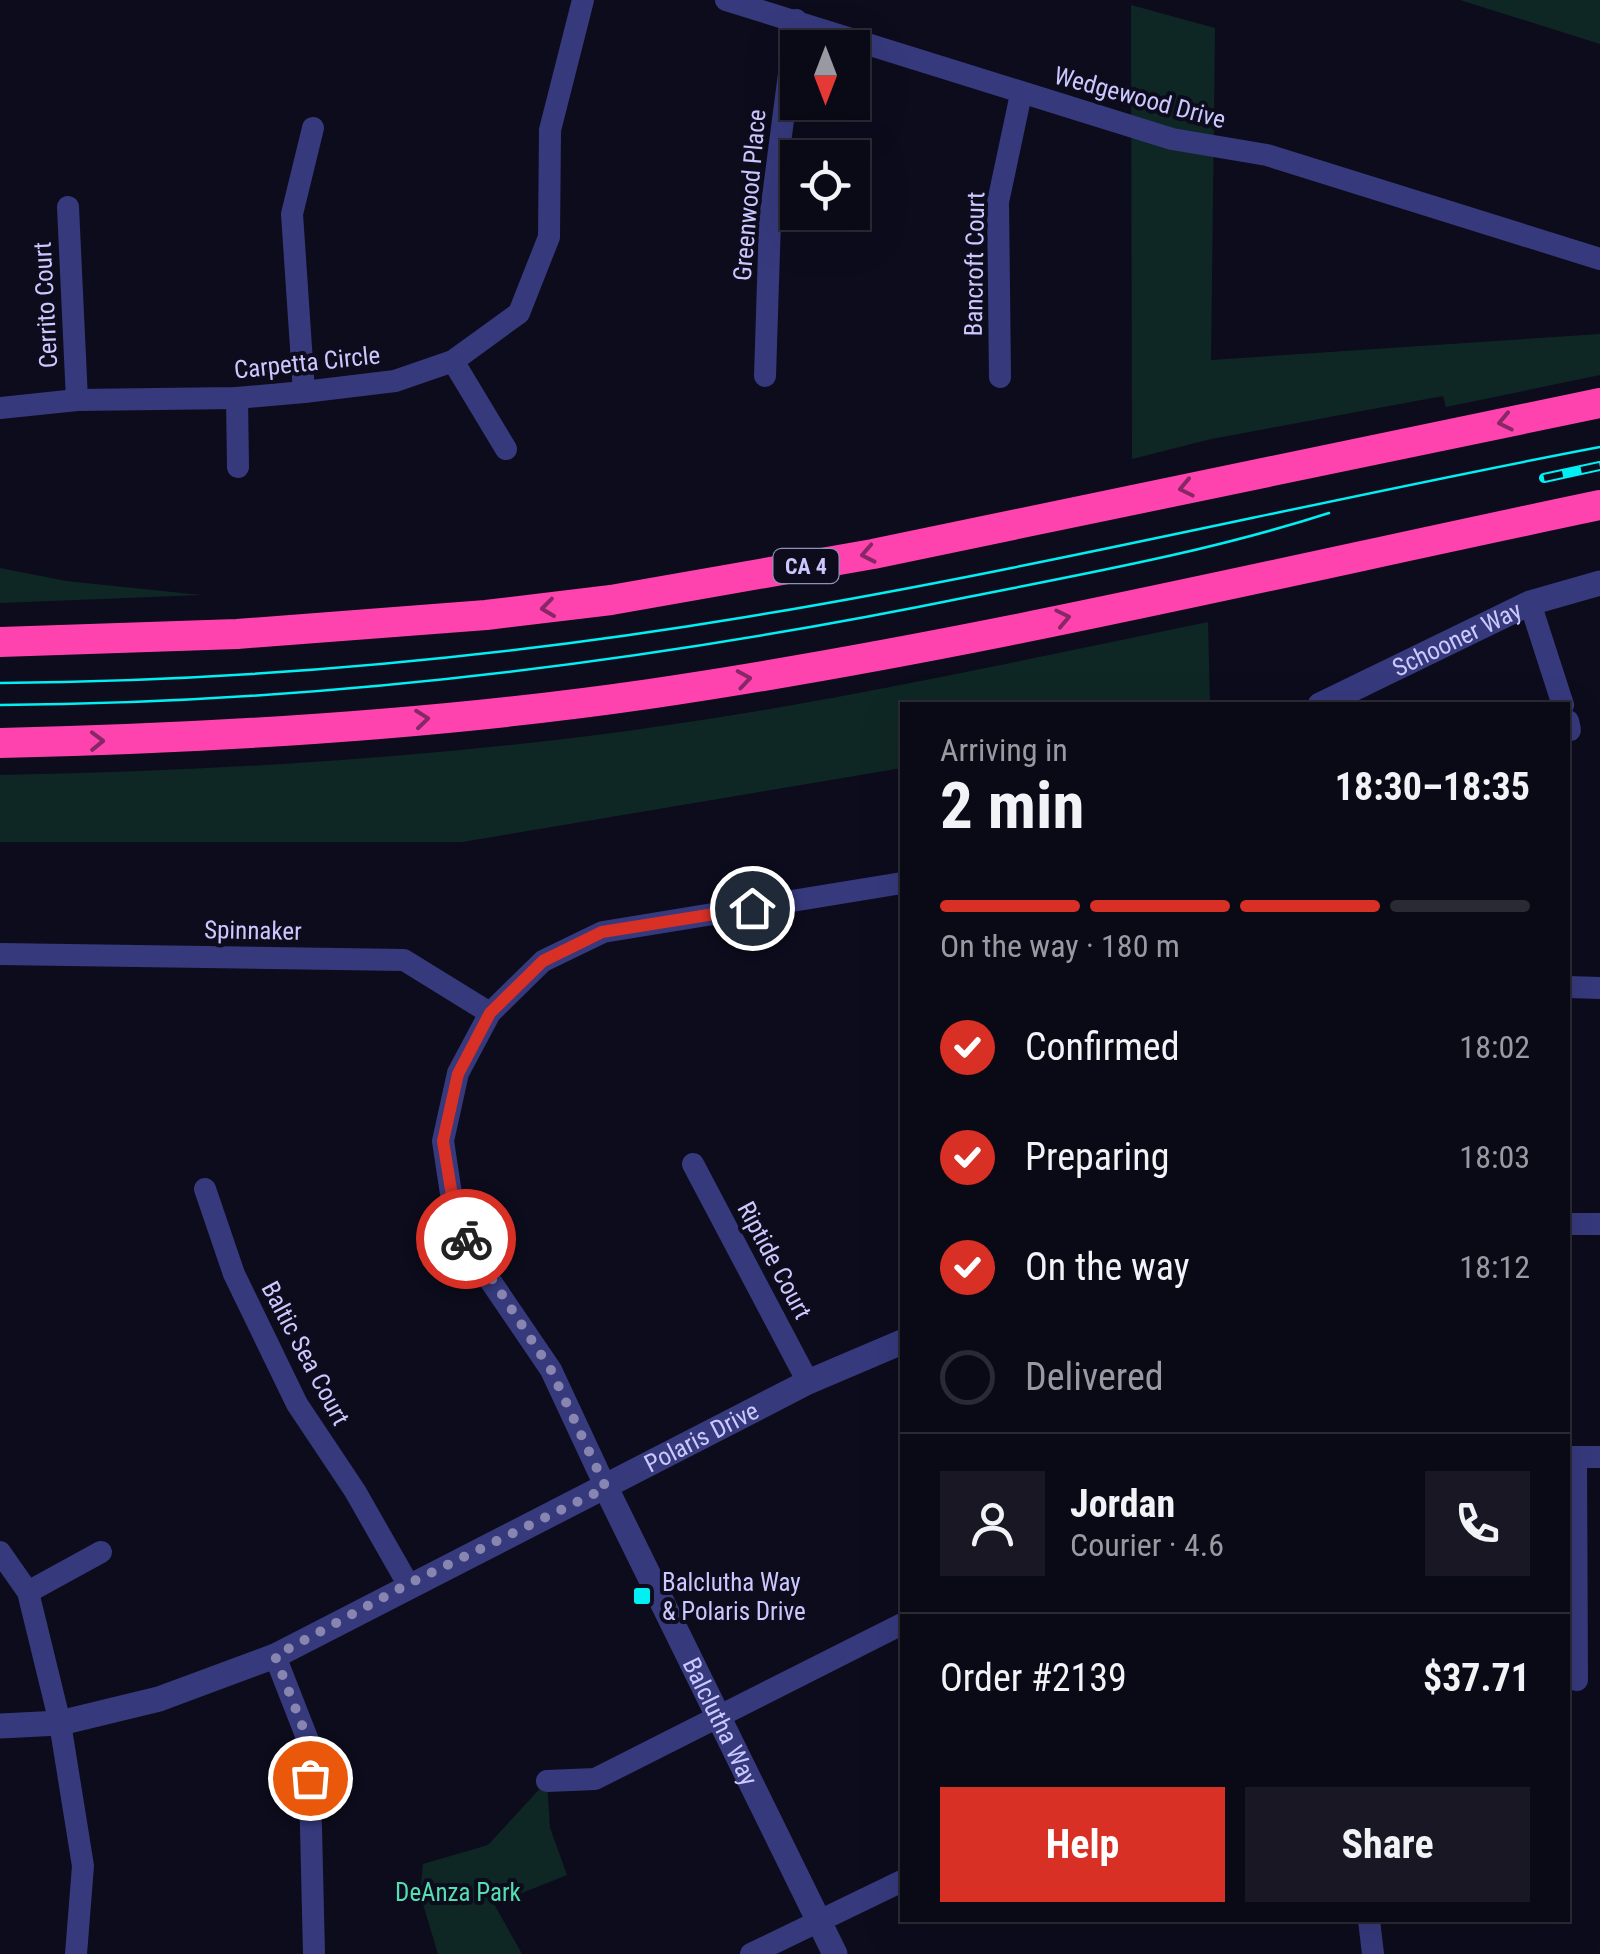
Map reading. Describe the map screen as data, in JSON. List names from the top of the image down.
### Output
{
  "streets": {
    "highway": ["CA 4"],
    "street": [
      "Wedgewood Drive",
      "Greenwood Place",
      "Bancroft Court",
      "Cerrito Court",
      "Carpetta Circle",
      "Schooner Way",
      "Spinnaker",
      "Riptide Court",
      "Baltic Sea Court",
      "Polaris Drive",
      "Balclutha Way"
    ]
  },
  "crossings": [
    ["Wedgewood Drive", "Greenwood Place"],
    ["Wedgewood Drive", "Bancroft Court"],
    ["Cerrito Court", "Carpetta Circle"],
    ["Riptide Court", "Polaris Drive"],
    ["Baltic Sea Court", "Polaris Drive"],
    ["Polaris Drive", "Balclutha Way"]
  ],
  "parks": ["DeAnza Park"],
  "places": {
    "transit": ["Balclutha Way & Polaris Drive"]
  },
  "north": "bottom",
  "page": {
    "heading": ["2 min", "Arriving in", "18:30–18:35"],
    "panel": [
      "Jordan",
      "Courier · 4.6",
      "Order #2139",
      "$37.71"
    ],
    "bar": "On the way · 180 m",
    "list": [
      ["Confirmed", "18:02"],
      ["Preparing", "18:03"],
      ["On the way", "18:12"],
      "Delivered"
    ],
    "buttons": ["Help", "Share"]
  }
}
